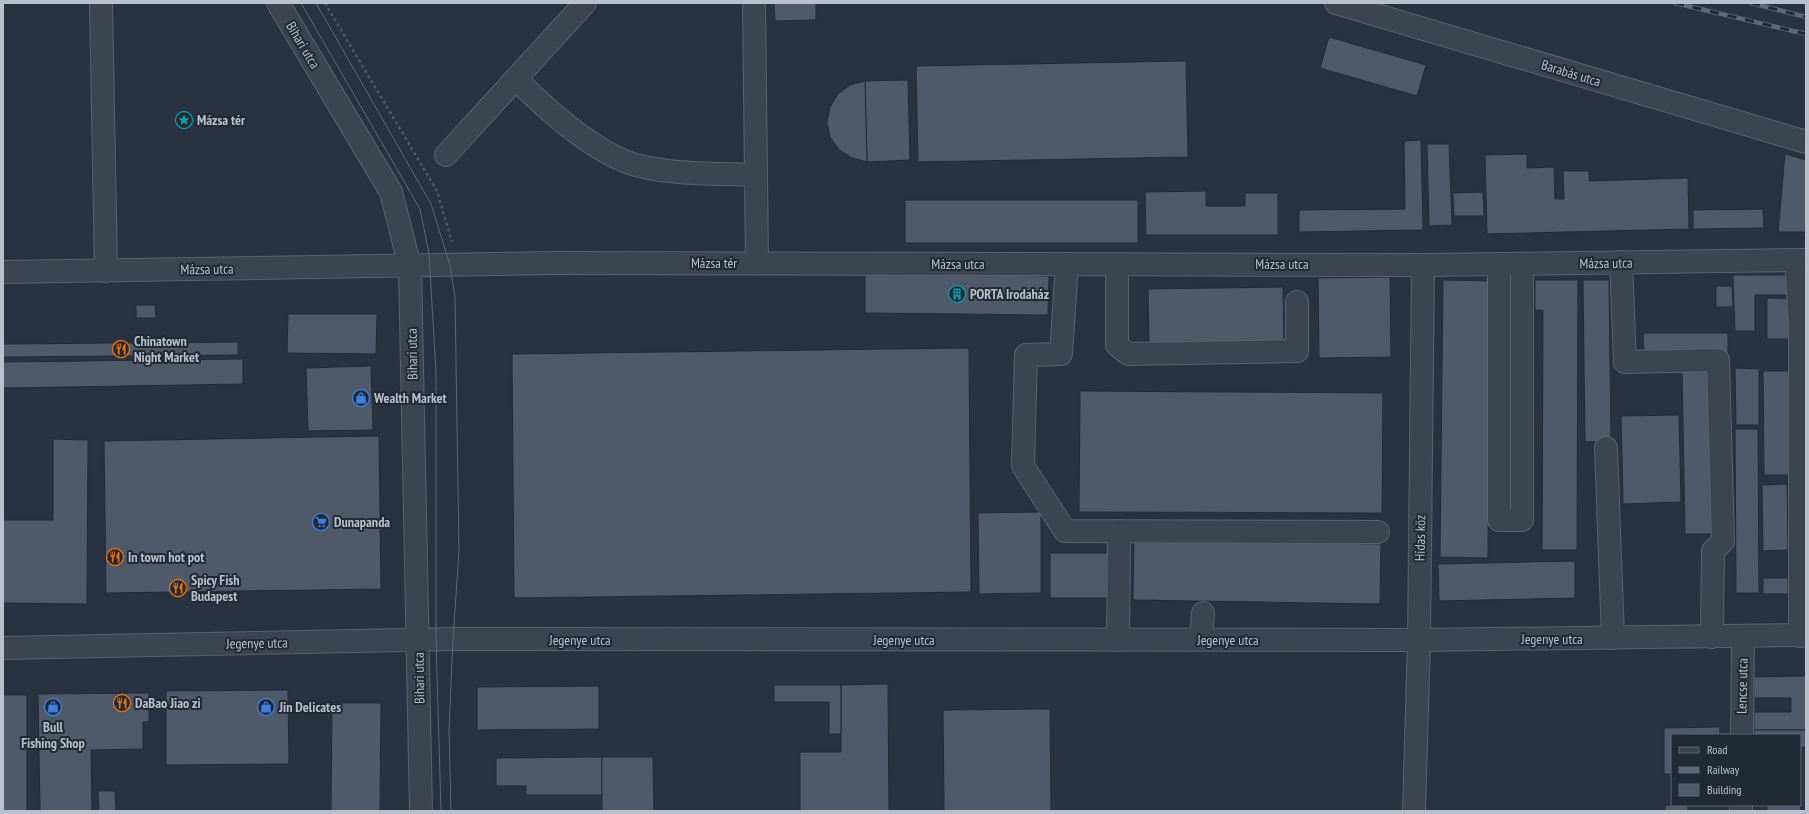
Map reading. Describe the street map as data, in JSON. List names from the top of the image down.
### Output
{
  "streets": {
    "street": [
      "Bihari utca",
      "Barabás utca",
      "Mázsa tér",
      "Mázsa utca",
      "Hidas köz",
      "Jegenye utca",
      "Lencse utca"
    ]
  },
  "crossings": [
    ["Bihari utca", "Mázsa tér"],
    ["Bihari utca", "Mázsa utca"],
    ["Bihari utca", "Jegenye utca"],
    ["Mázsa tér", "Mázsa utca"],
    ["Mázsa utca", "Hidas köz"],
    ["Hidas köz", "Jegenye utca"],
    ["Jegenye utca", "Lencse utca"]
  ],
  "places": {
    "place": ["Mázsa tér"],
    "building": ["PORTA Irodaház"],
    "restaurant": [
      "Chinatown Night Market",
      "In town hot pot",
      "Spicy Fish Budapest",
      "DaBao Jiao zi"
    ],
    "shop": ["Wealth Market", "Bull Fishing Shop", "Jin Delicates"],
    "supermarket": ["Dunapanda"]
  },
  "legend": ["Road", "Railway", "Building"]
}
